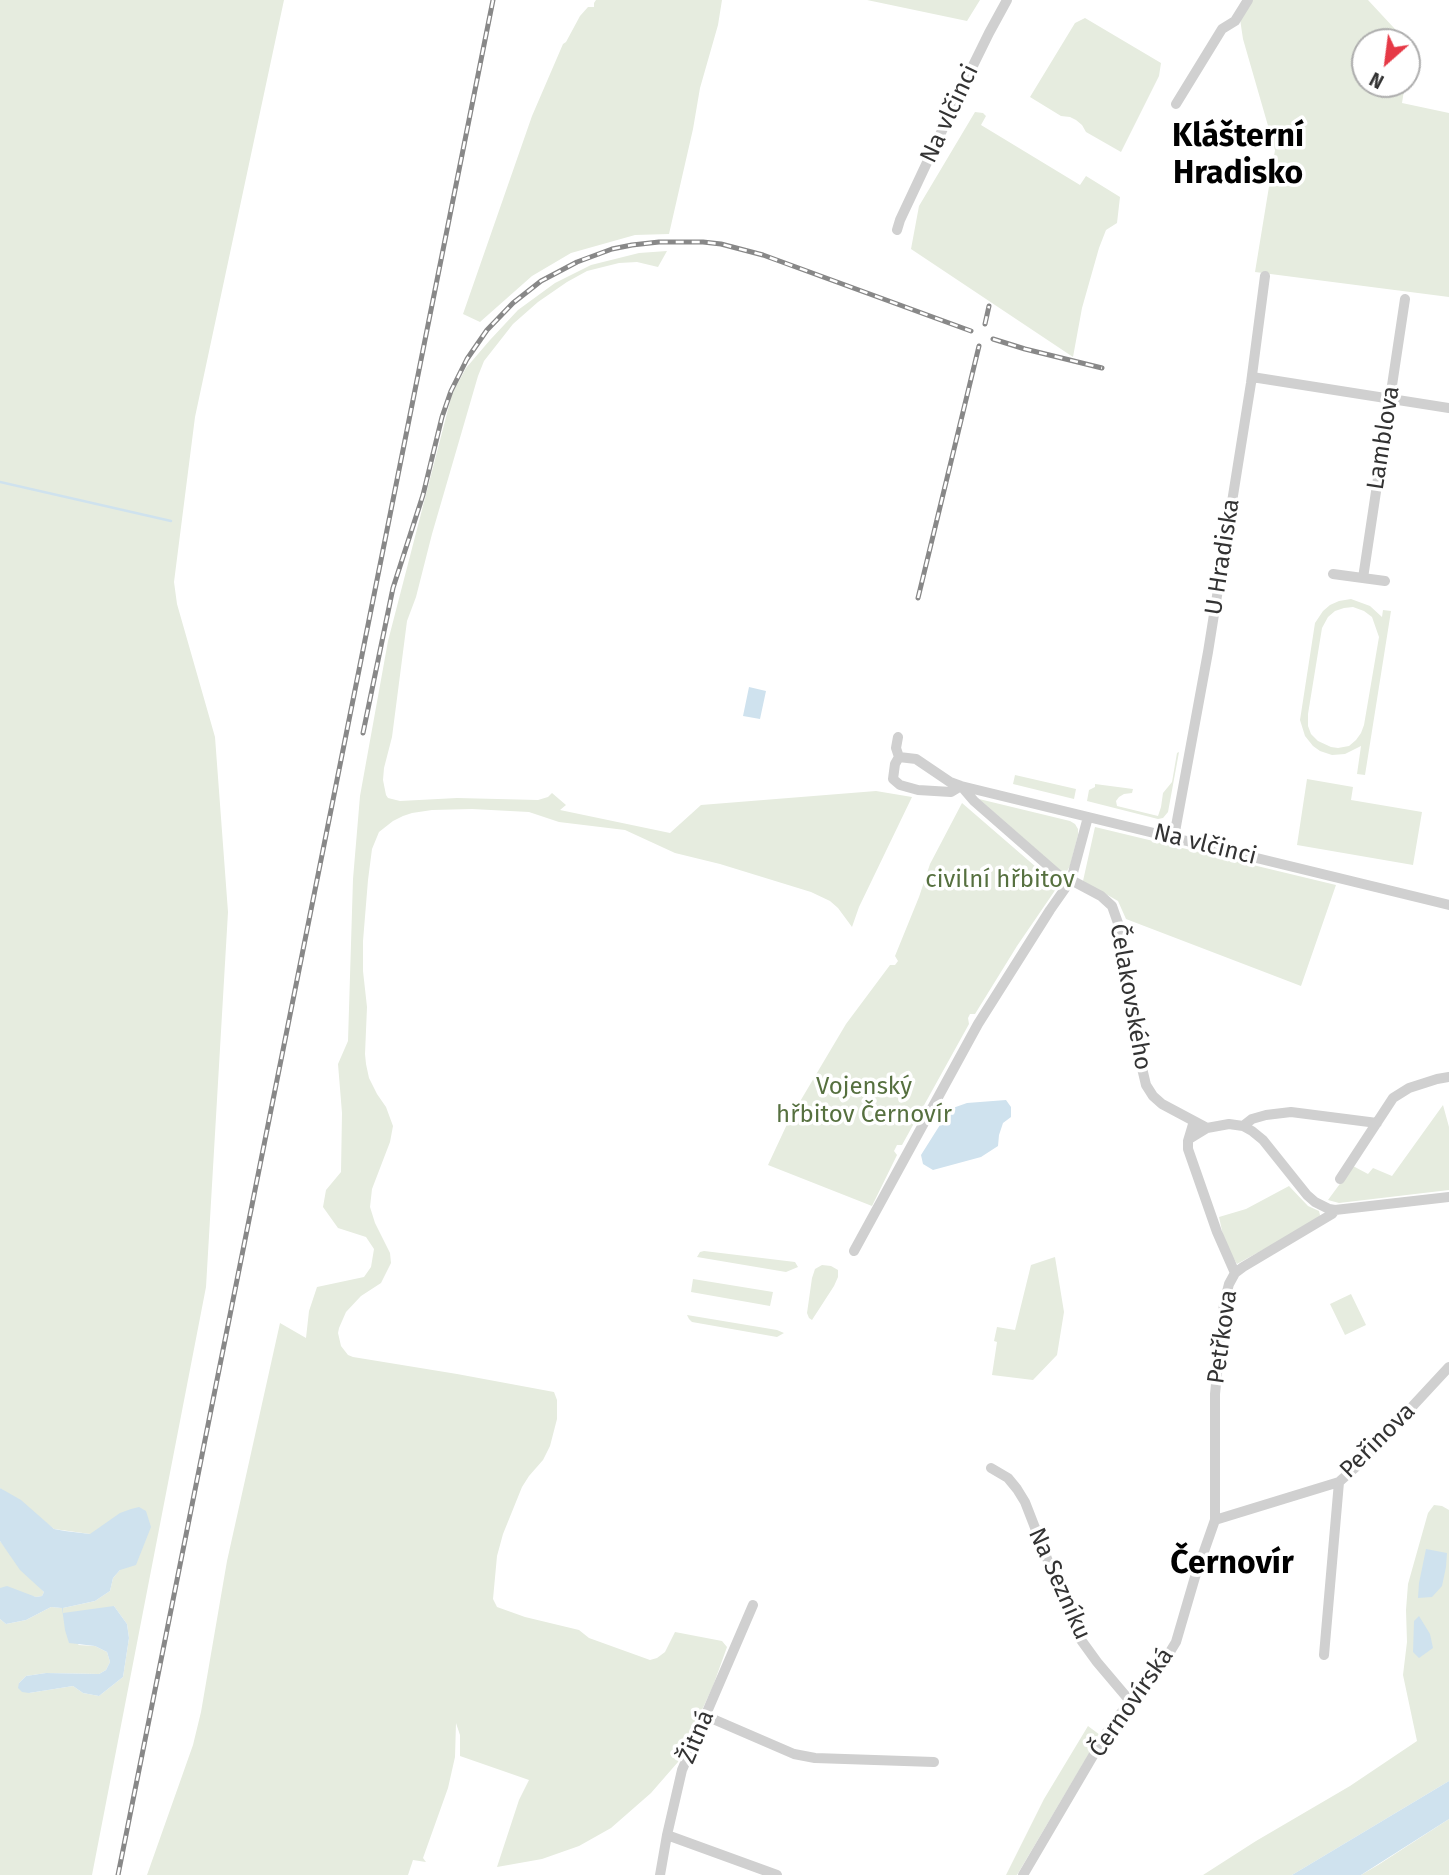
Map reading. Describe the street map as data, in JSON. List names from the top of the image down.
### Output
{
  "streets": {
    "street": [
      "Na vlčinci",
      "Lamblova",
      "U Hradiska",
      "Čelakovského",
      "Petřkova",
      "Peřinova",
      "Na Sezníku",
      "Černovírská",
      "Žitná"
    ]
  },
  "crossings": [
    ["Na vlčinci", "U Hradiska"],
    ["Na vlčinci", "Čelakovského"],
    ["Petřkova", "Peřinova"],
    ["Petřkova", "Černovírská"],
    ["Peřinova", "Černovírská"],
    ["Na Sezníku", "Černovírská"]
  ],
  "districts": ["Klášterní Hradisko", "Černovír"],
  "parks": ["civilní hřbitov", "Vojenský hřbitov Černovír"],
  "north": "bottom left"
}
